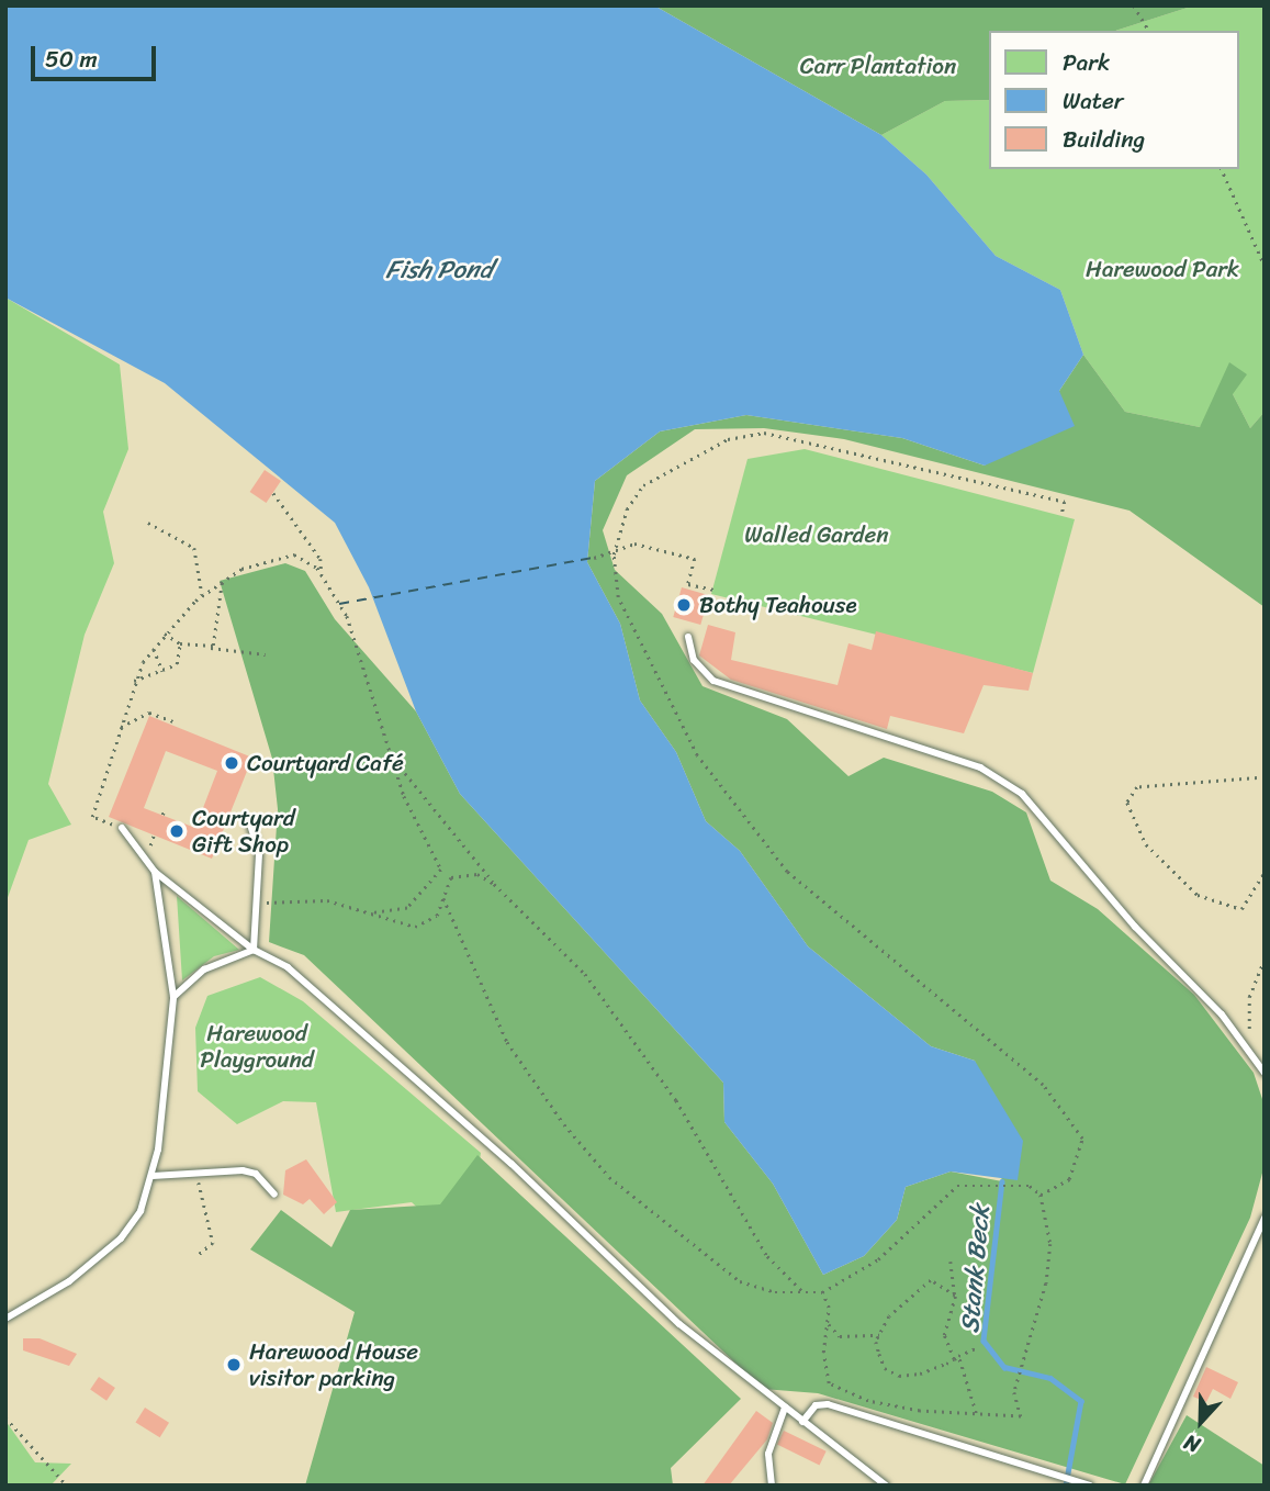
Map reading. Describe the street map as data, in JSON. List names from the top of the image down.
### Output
{
  "water": ["Fish Pond", "Stank Beck"],
  "parks": [
    "Carr Plantation",
    "Harewood Park",
    "Walled Garden",
    "Harewood Playground"
  ],
  "places": [
    "Bothy Teahouse",
    "Courtyard Café",
    "Courtyard Gift Shop",
    "Harewood House visitor parking"
  ],
  "legend": ["Park", "Water", "Building"],
  "scale_bar": "50 m",
  "north": "bottom"
}
